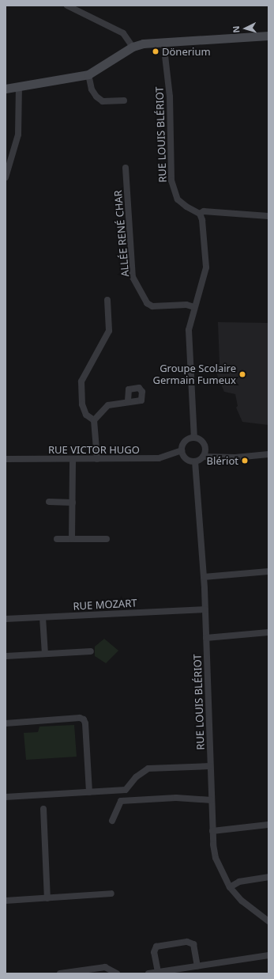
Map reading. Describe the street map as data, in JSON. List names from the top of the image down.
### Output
{
  "streets": {
    "street": [
      "RUE LOUIS BLÉRIOT",
      "ALLÉE RENÉ CHAR",
      "RUE VICTOR HUGO",
      "RUE MOZART"
    ]
  },
  "crossings": [
    ["RUE LOUIS BLÉRIOT", "RUE VICTOR HUGO"],
    ["RUE LOUIS BLÉRIOT", "RUE MOZART"]
  ],
  "places": ["Dönerium", "Groupe Scolaire Germain Fumeux", "Blériot"],
  "north": "left"
}
